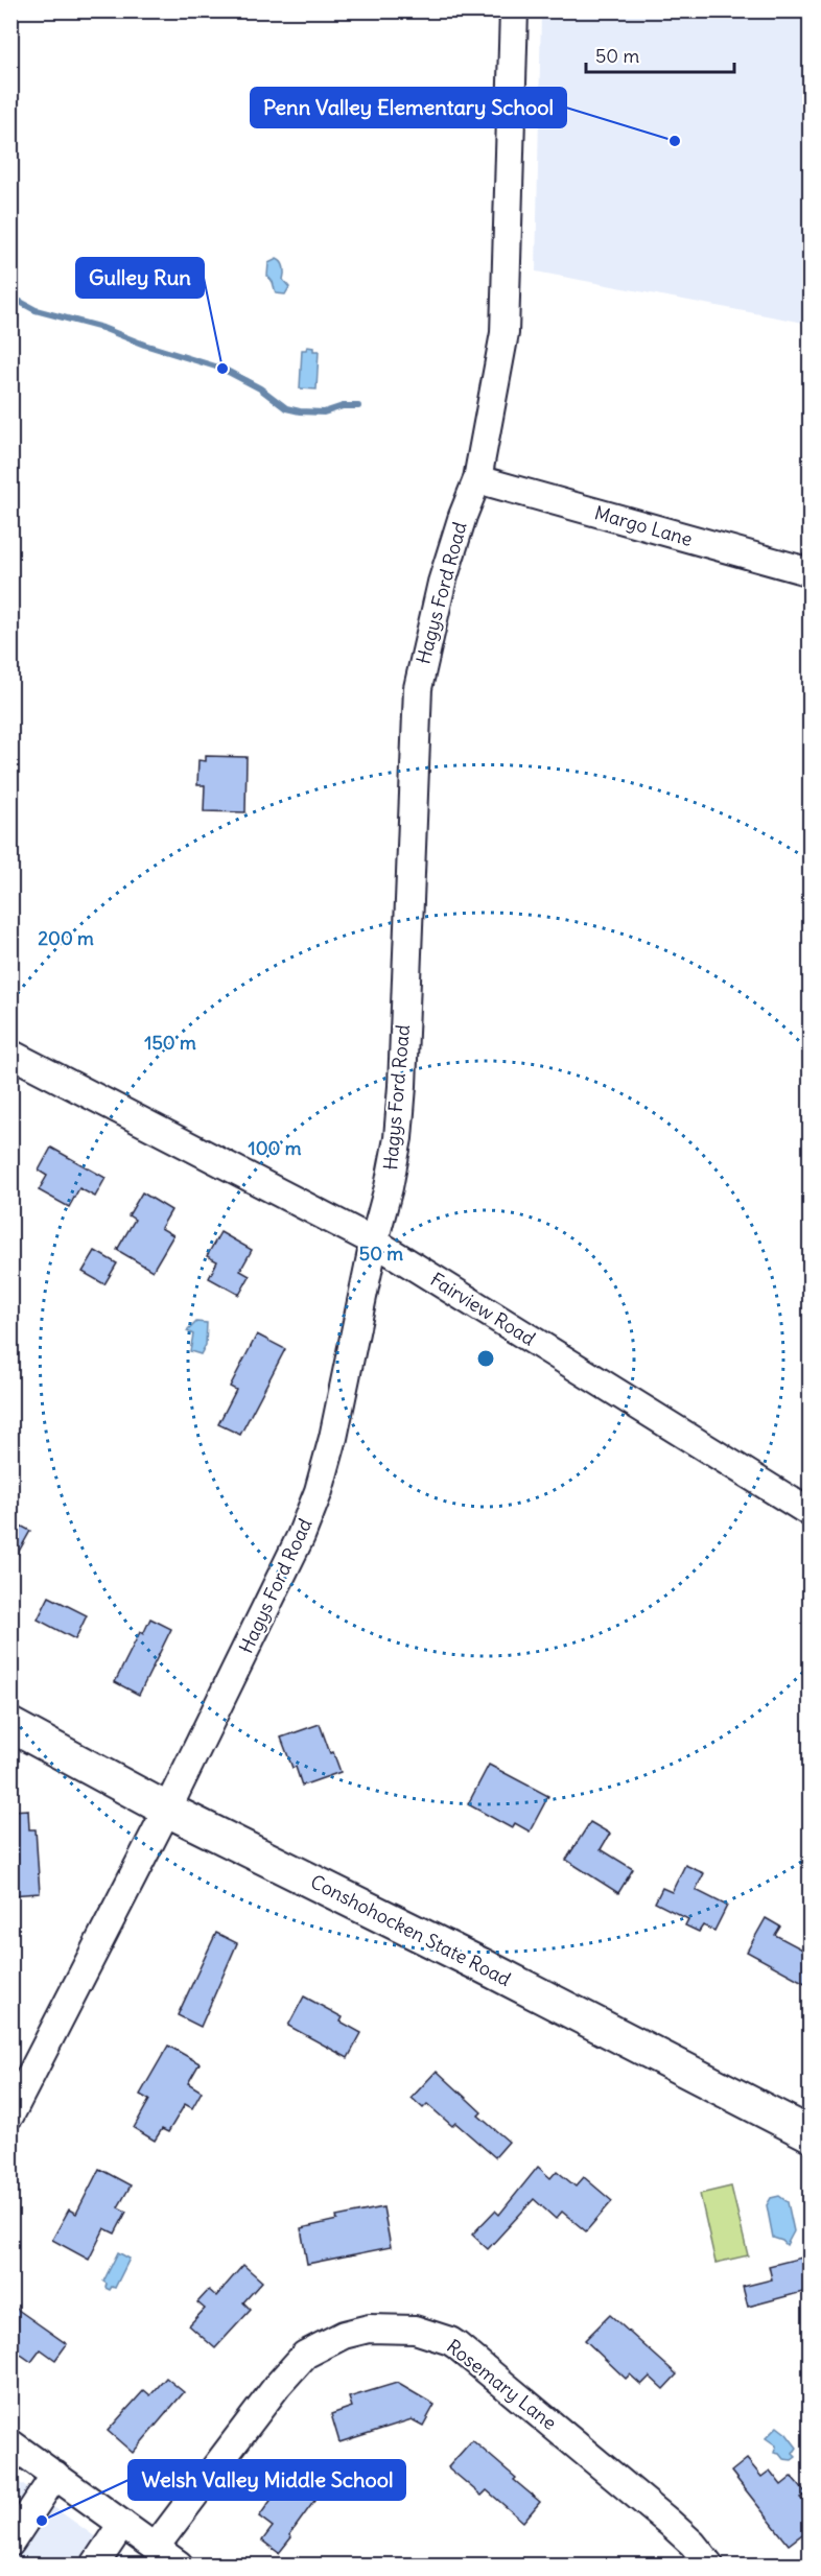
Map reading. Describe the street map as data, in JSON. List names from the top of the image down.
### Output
{
  "streets": {
    "main road": ["Conshohocken State Road"],
    "street": [
      "Margo Lane",
      "Hagys Ford Road",
      "Fairview Road",
      "Rosemary Lane"
    ]
  },
  "crossings": [
    ["Margo Lane", "Hagys Ford Road"],
    ["Hagys Ford Road", "Fairview Road"],
    ["Hagys Ford Road", "Conshohocken State Road"]
  ],
  "places": ["Penn Valley Elementary School", "Gulley Run", "Welsh Valley Middle School"],
  "scale_bar": "50 m",
  "rings": [
    "200 m",
    "150 m",
    "100 m",
    "50 m"
  ]
}
